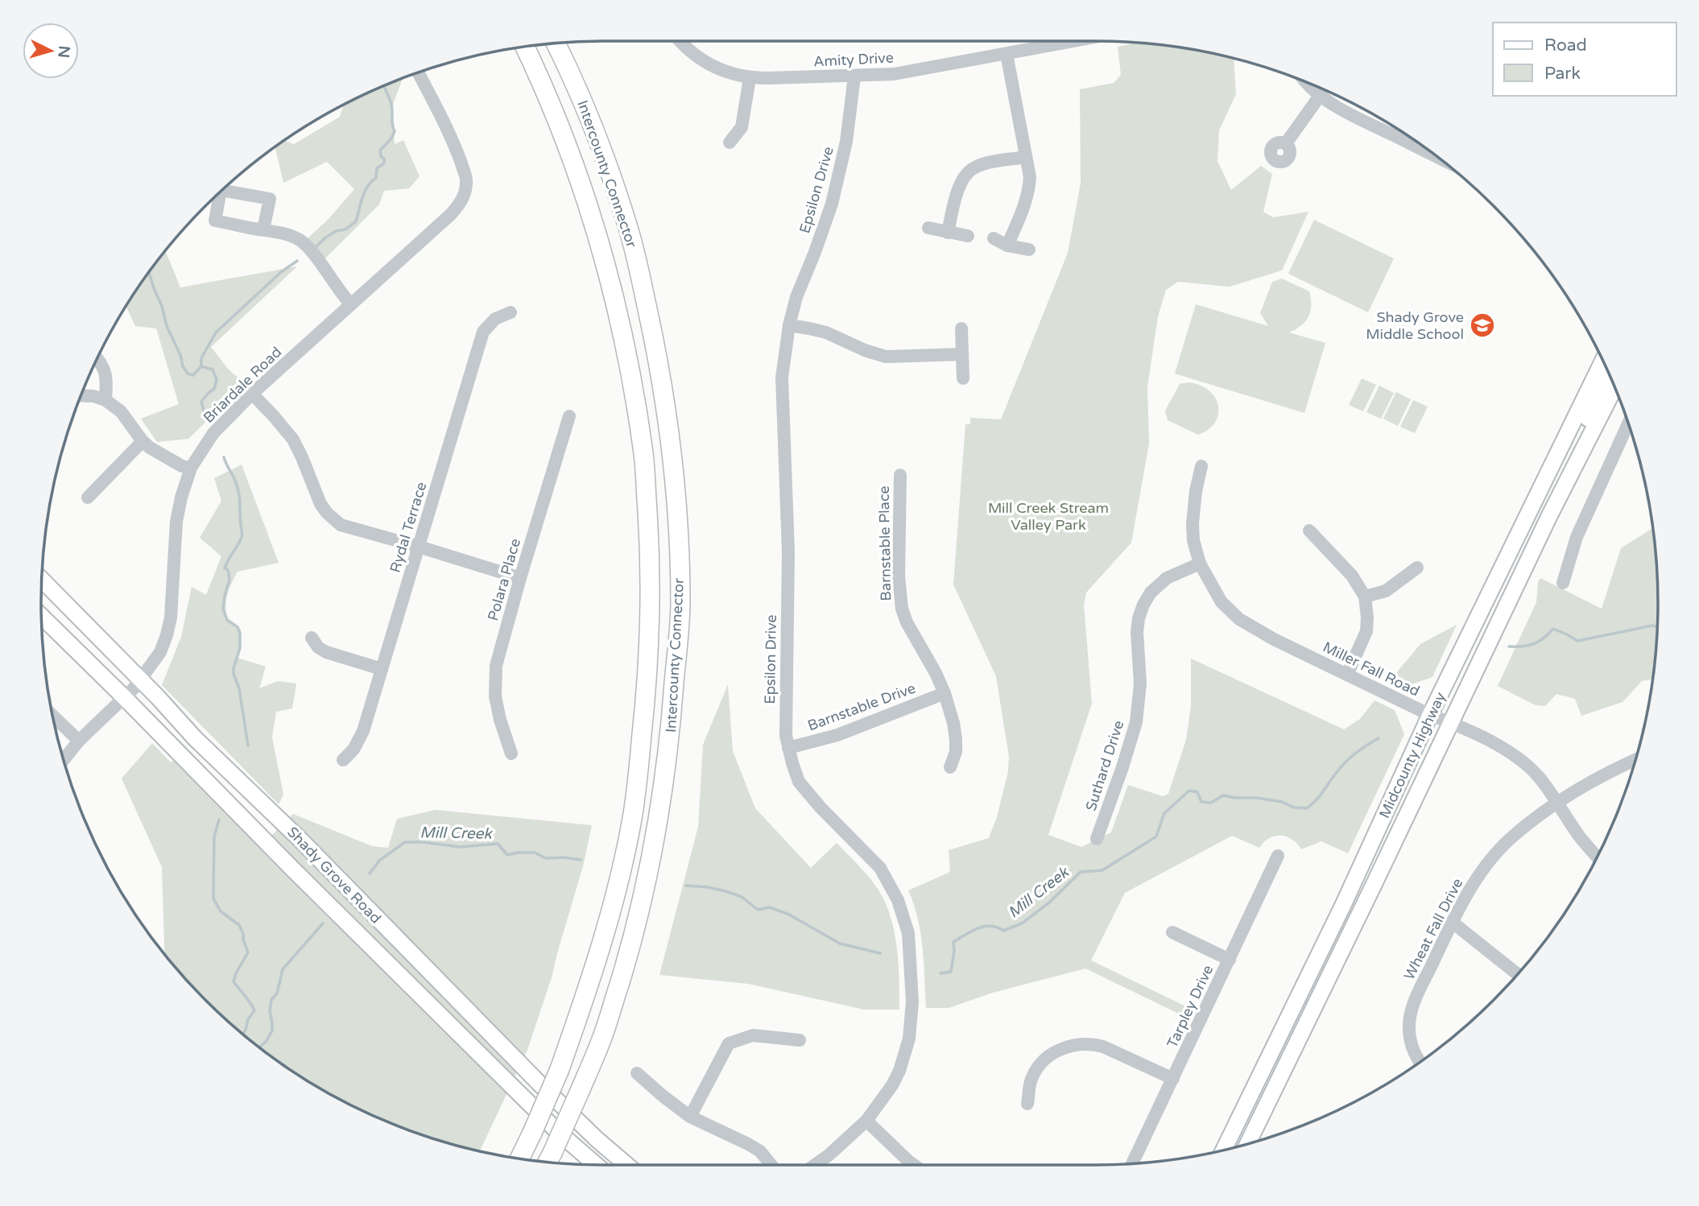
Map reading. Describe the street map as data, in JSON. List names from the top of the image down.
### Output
{
  "streets": {
    "highway": ["Intercounty Connector"],
    "main road": ["Midcounty Highway", "Shady Grove Road"],
    "street": [
      "Amity Drive",
      "Epsilon Drive",
      "Briardale Road",
      "Rydal Terrace",
      "Barnstable Place",
      "Polara Place",
      "Miller Fall Road",
      "Barnstable Drive",
      "Suthard Drive",
      "Wheat Fall Drive",
      "Tarpley Drive"
    ]
  },
  "crossings": [
    ["Amity Drive", "Epsilon Drive"],
    ["Epsilon Drive", "Barnstable Drive"],
    ["Briardale Road", "Shady Grove Road"],
    ["Barnstable Place", "Barnstable Drive"],
    ["Miller Fall Road", "Midcounty Highway"],
    ["Miller Fall Road", "Suthard Drive"],
    ["Miller Fall Road", "Wheat Fall Drive"]
  ],
  "water": ["Mill Creek"],
  "parks": ["Mill Creek Stream Valley Park"],
  "places": {
    "school or university": ["Shady Grove Middle School"]
  },
  "legend": ["Road", "Park"],
  "north": "right"
}
